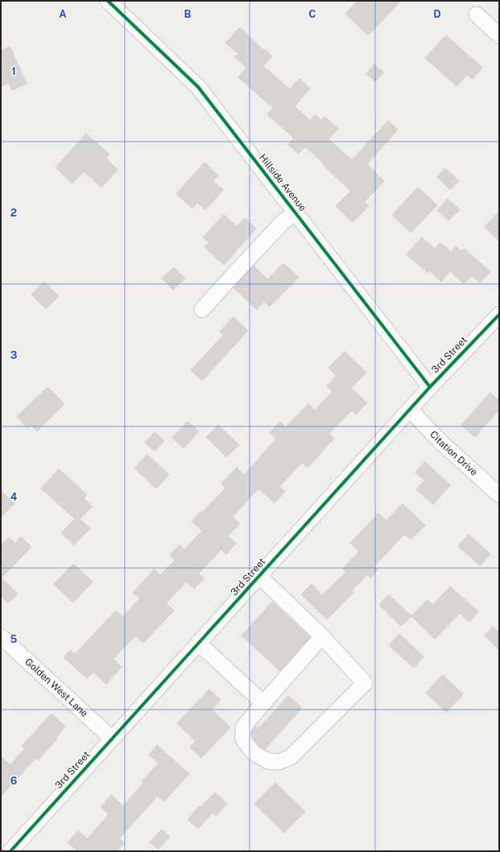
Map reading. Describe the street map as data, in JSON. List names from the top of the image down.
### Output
{
  "streets": {
    "street": [
      "Hillside Avenue",
      "3rd Street",
      "Citation Drive",
      "Golden West Lane"
    ]
  },
  "crossings": [
    ["Hillside Avenue", "3rd Street"],
    ["3rd Street", "Citation Drive"],
    ["3rd Street", "Golden West Lane"]
  ],
  "grid": {
    "columns": [
      "A",
      "B",
      "C",
      "D"
    ],
    "rows": [
      "1",
      "2",
      "3",
      "4",
      "5",
      "6"
    ]
  }
}
